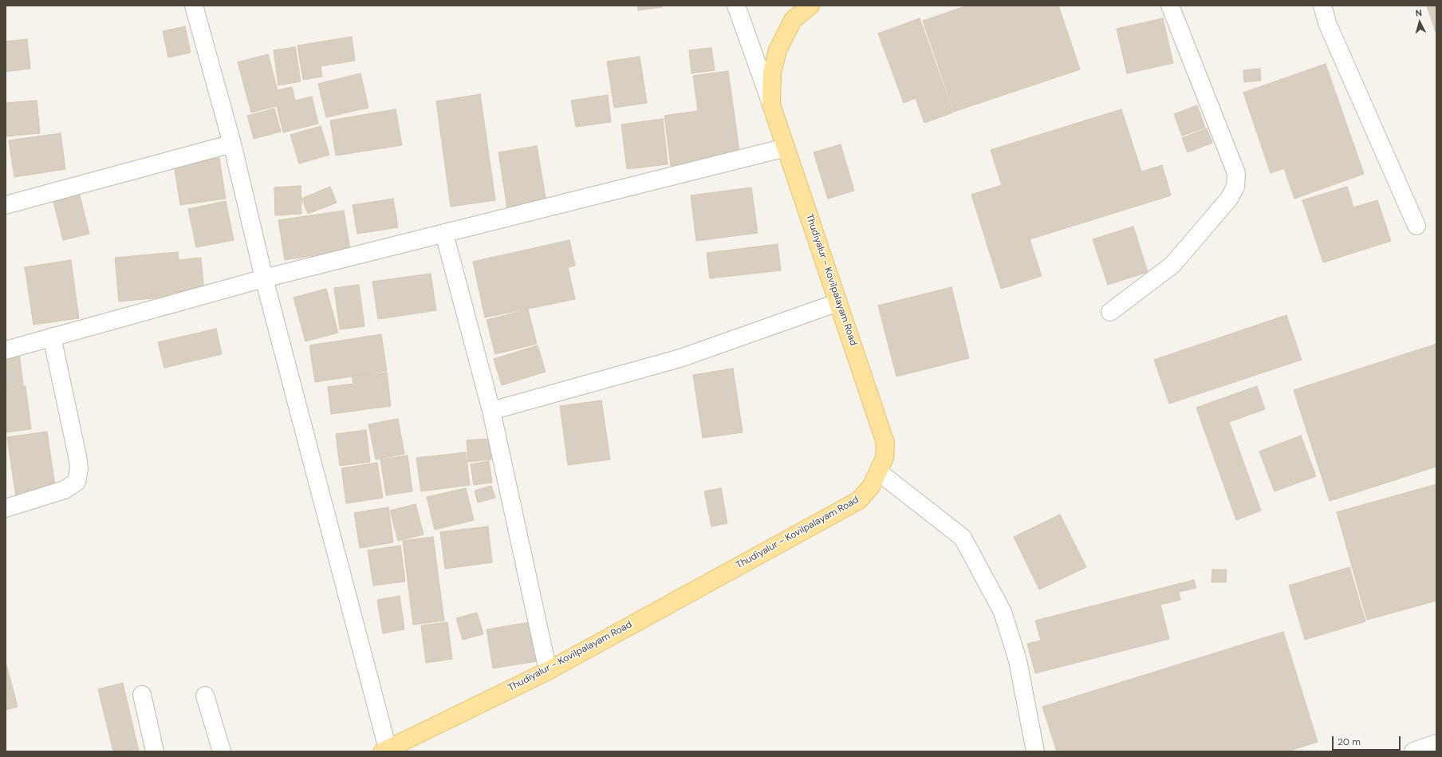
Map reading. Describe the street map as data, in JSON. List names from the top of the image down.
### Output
{
  "streets": {
    "main road": ["Thudiyalur - Kovilpalayam Road"]
  },
  "scale_bar": "20 m",
  "north": "top"
}
